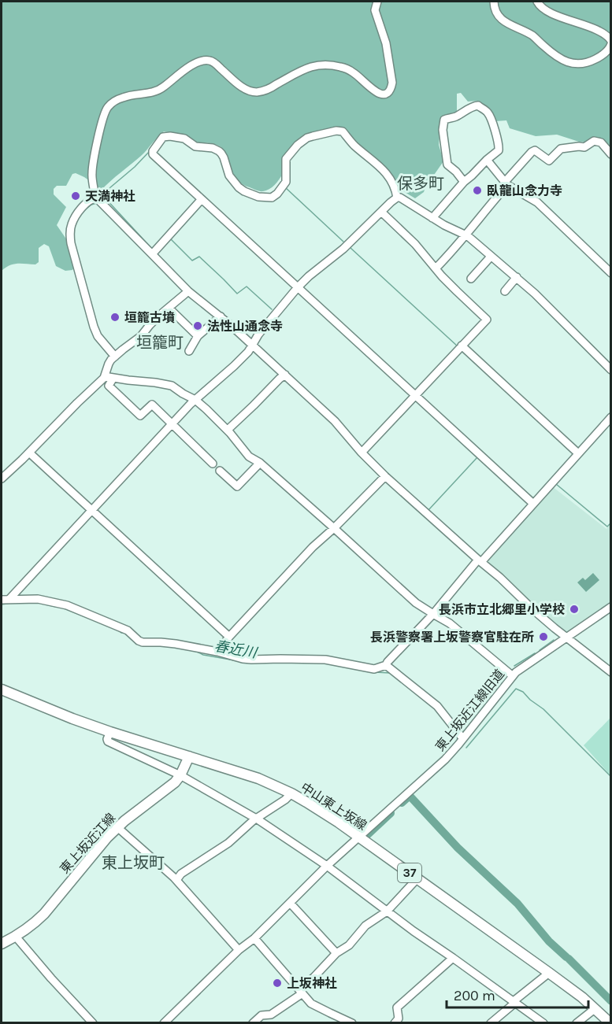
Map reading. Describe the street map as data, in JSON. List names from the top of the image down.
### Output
{
  "streets": {
    "main road": ["中山東上坂線", "東上坂近江線", "37"],
    "street": ["東上坂近江線旧道"]
  },
  "crossings": [
    ["東上坂近江線旧道", "中山東上坂線"],
    ["中山東上坂線", "東上坂近江線"]
  ],
  "districts": ["保多町", "垣籠町", "東上坂町"],
  "water": ["春近川"],
  "places": [
    "臥龍山念力寺",
    "天満神社",
    "垣籠古墳",
    "法性山通念寺",
    "長浜市立北郷里小学校",
    "長浜警察署上坂警察官駐在所",
    "上坂神社"
  ],
  "scale_bar": "200 m"
}
